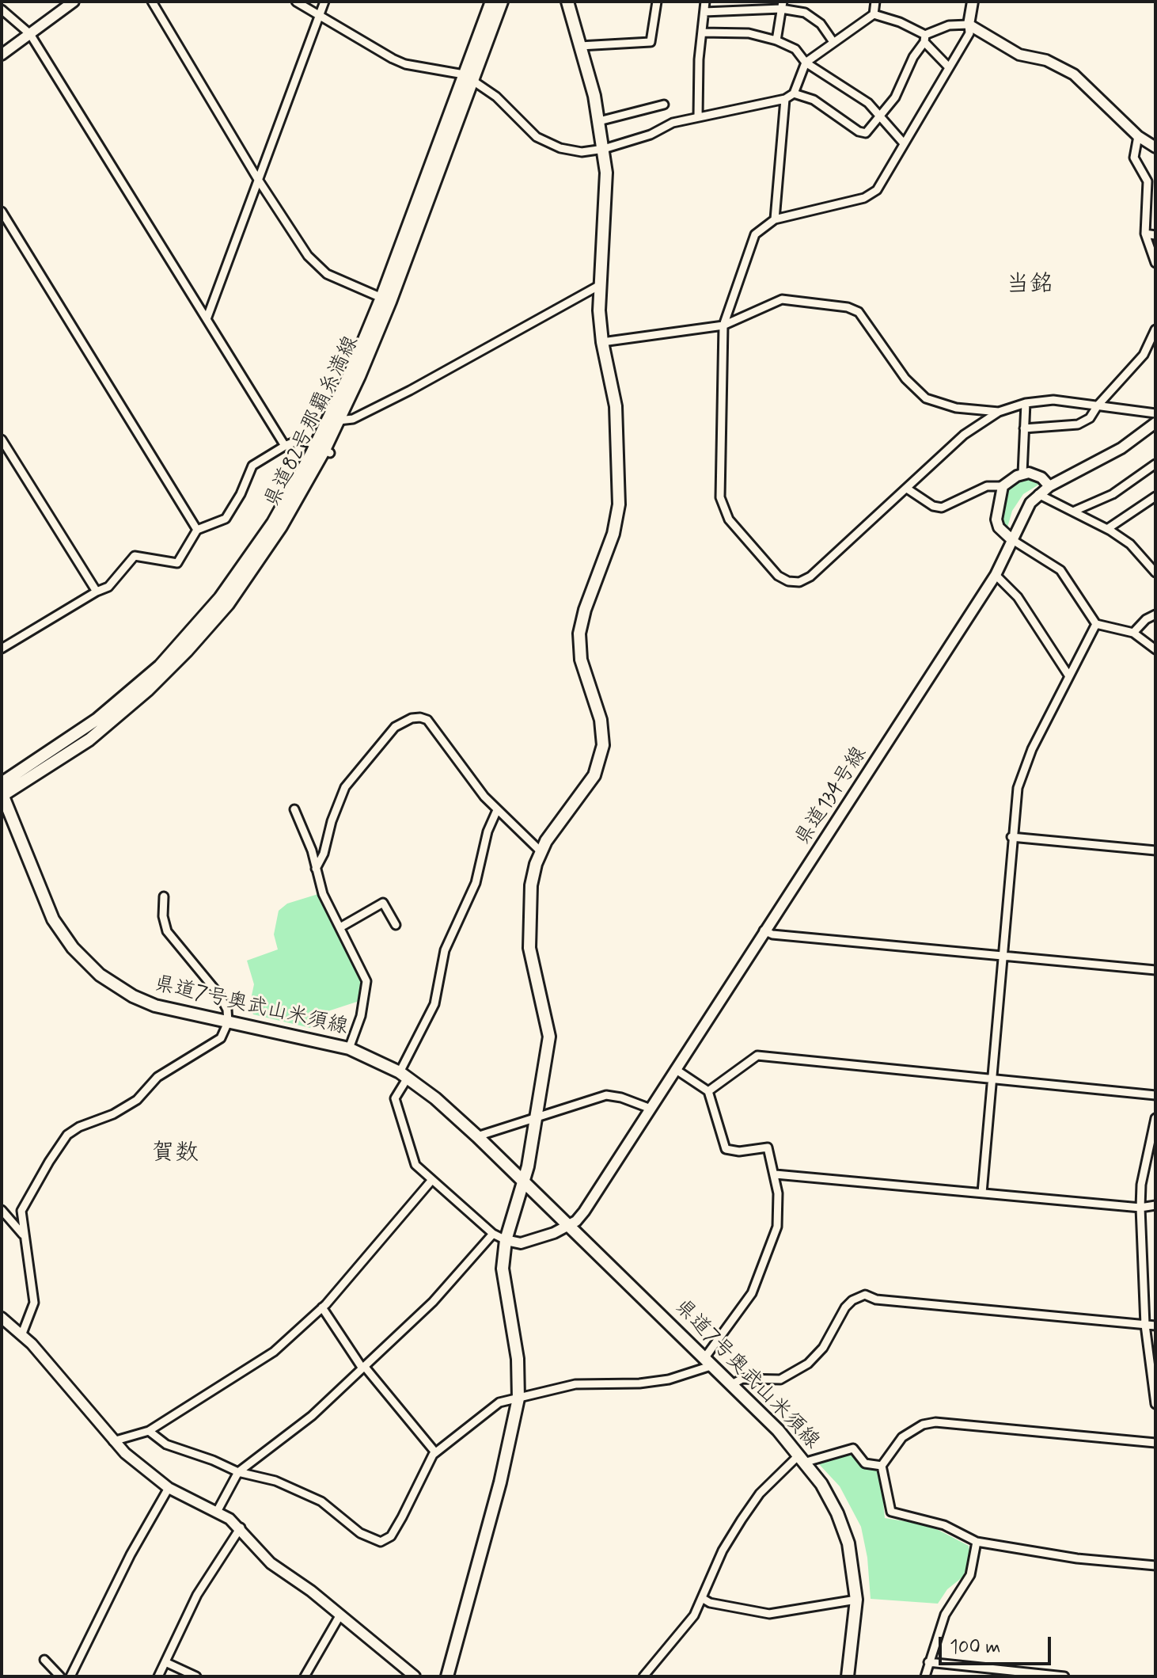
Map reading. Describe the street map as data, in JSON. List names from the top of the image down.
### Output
{
  "streets": {
    "main road": ["県道82号那覇糸満線", "県道7号奥武山米須線"],
    "street": ["県道134号線"]
  },
  "crossings": [
    ["県道82号那覇糸満線", "県道7号奥武山米須線"],
    ["県道134号線", "県道7号奥武山米須線"]
  ],
  "districts": ["当銘", "賀数"],
  "scale_bar": "100 m"
}
